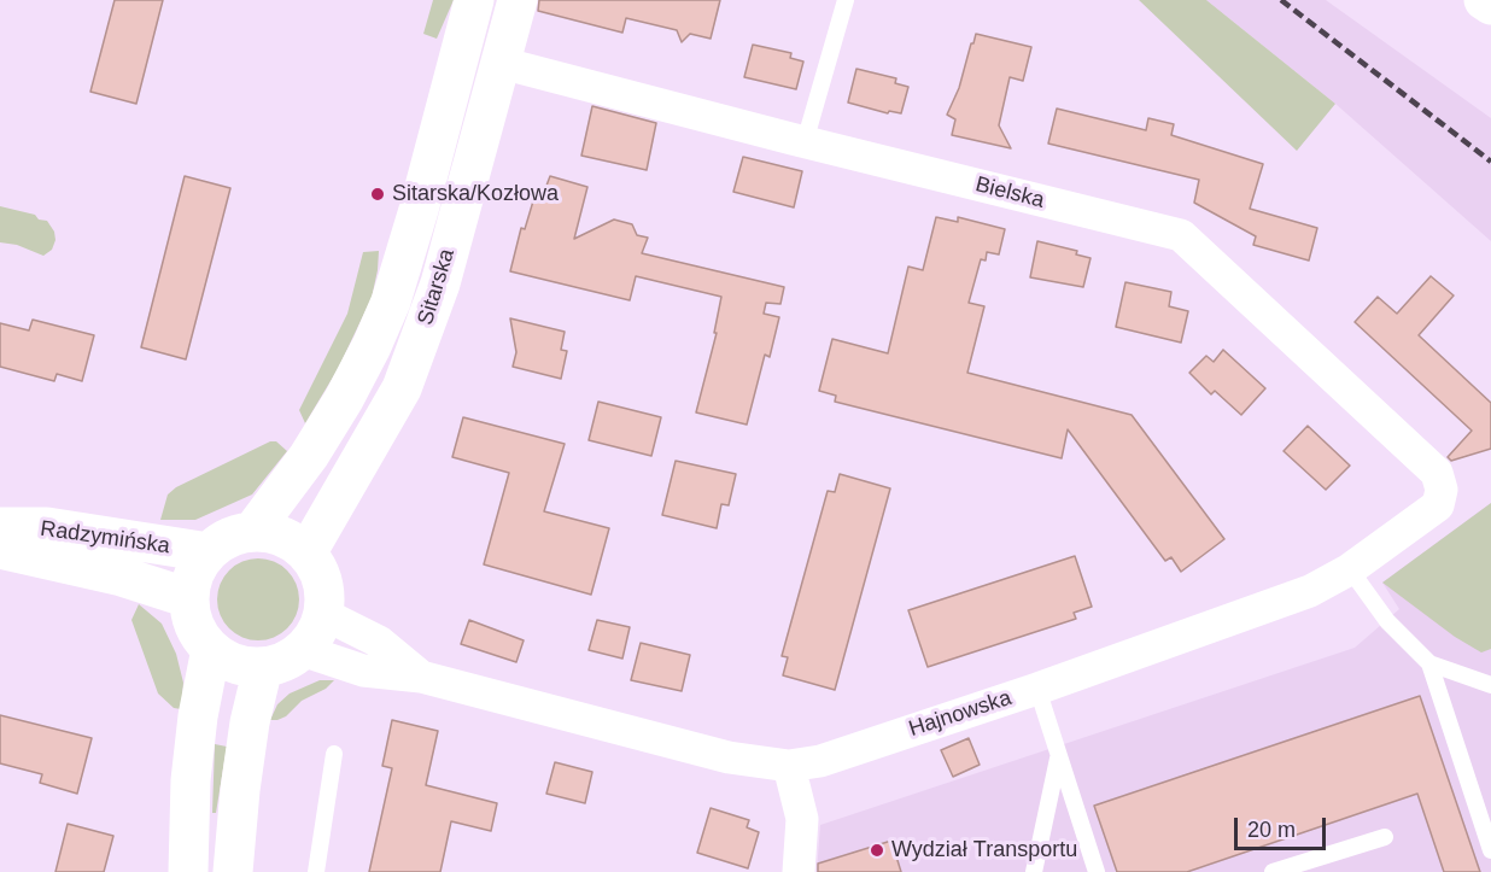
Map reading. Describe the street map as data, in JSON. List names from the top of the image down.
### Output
{
  "streets": {
    "street": [
      "Bielska",
      "Sitarska",
      "Radzymińska",
      "Hajnowska"
    ]
  },
  "crossings": [
    ["Bielska", "Sitarska"],
    ["Bielska", "Hajnowska"],
    ["Sitarska", "Radzymińska"],
    ["Sitarska", "Hajnowska"],
    ["Radzymińska", "Hajnowska"]
  ],
  "places": ["Sitarska/Kozłowa", "Wydział Transportu"],
  "scale_bar": "20 m"
}
